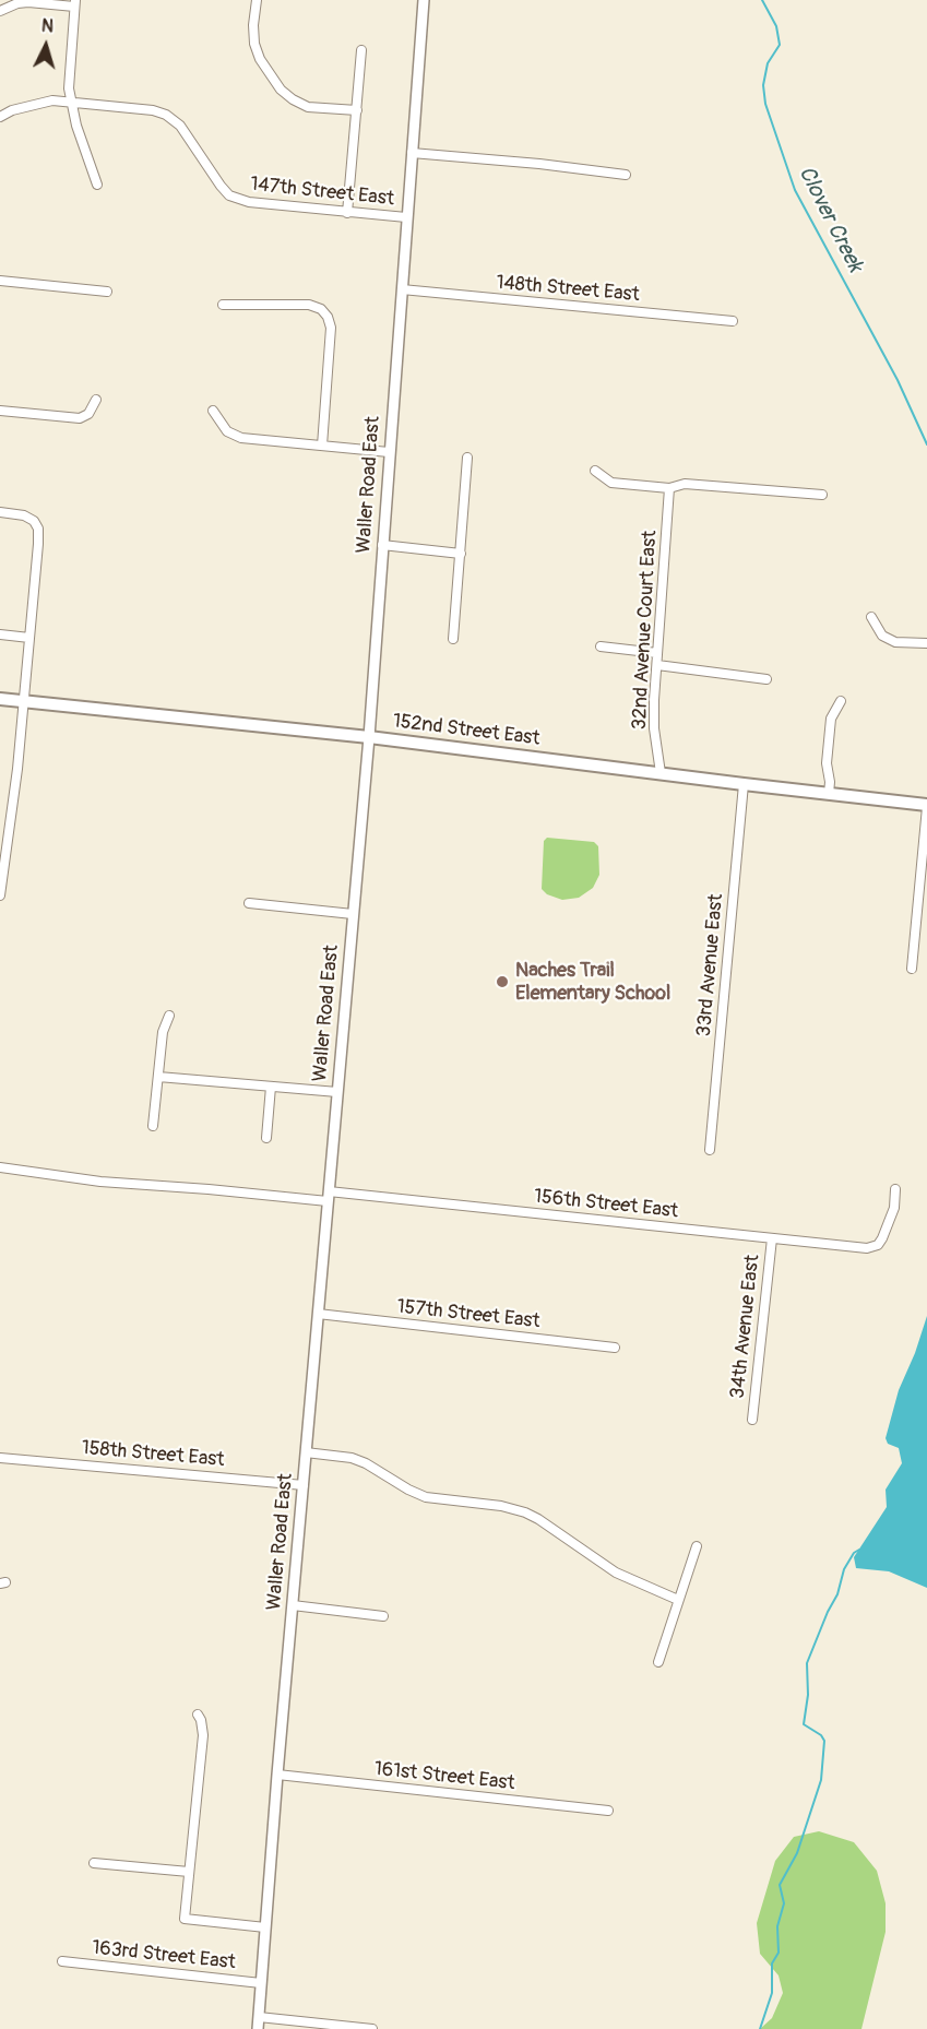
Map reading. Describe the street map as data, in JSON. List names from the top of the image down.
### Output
{
  "streets": {
    "main road": ["152nd Street East"],
    "street": [
      "147th Street East",
      "148th Street East",
      "Waller Road East",
      "32nd Avenue Court East",
      "33rd Avenue East",
      "156th Street East",
      "157th Street East",
      "34th Avenue East",
      "158th Street East",
      "161st Street East",
      "163rd Street East"
    ]
  },
  "crossings": [
    ["147th Street East", "Waller Road East"],
    ["148th Street East", "Waller Road East"],
    ["Waller Road East", "152nd Street East"],
    ["Waller Road East", "156th Street East"],
    ["Waller Road East", "157th Street East"],
    ["Waller Road East", "158th Street East"],
    ["Waller Road East", "161st Street East"],
    ["Waller Road East", "163rd Street East"],
    ["32nd Avenue Court East", "152nd Street East"],
    ["152nd Street East", "33rd Avenue East"],
    ["156th Street East", "34th Avenue East"]
  ],
  "water": ["Clover Creek"],
  "places": ["Naches Trail Elementary School"],
  "north": "top"
}
